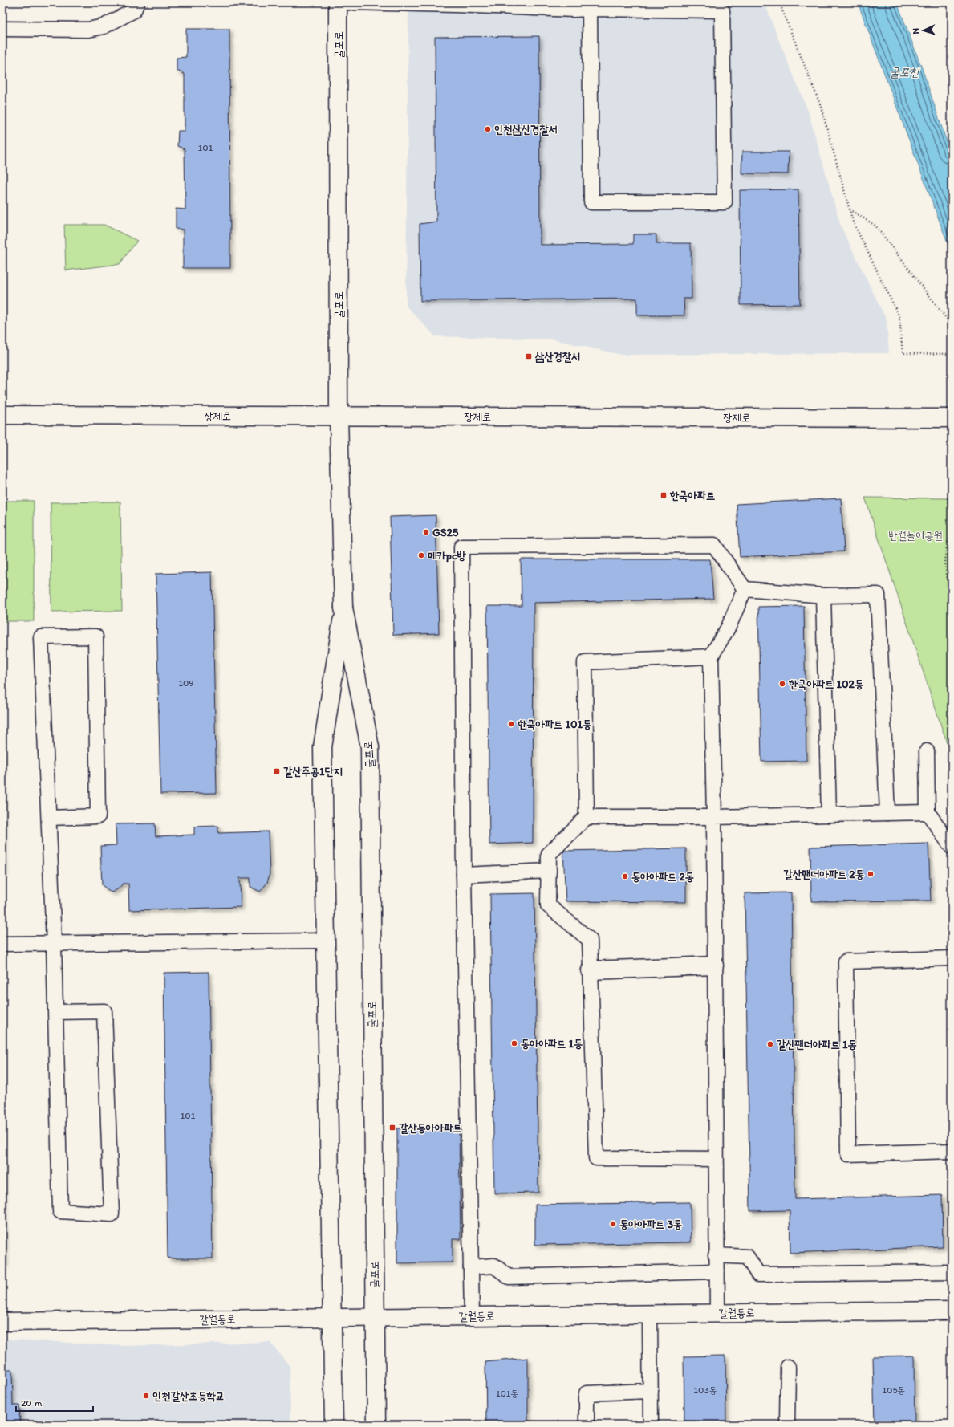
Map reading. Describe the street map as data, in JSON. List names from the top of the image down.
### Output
{
  "streets": {
    "main road": ["굴포로", "장제로", "갈월동로"]
  },
  "crossings": [
    ["굴포로", "장제로"],
    ["굴포로", "갈월동로"]
  ],
  "water": ["굴포천"],
  "parks": ["반월놀이공원"],
  "places": {
    "other": [
      "인천삼산경찰서",
      "GS25",
      "메카pc방",
      "한국아파트 102동",
      "한국아파트 101동",
      "갈산팬더아파트 2동",
      "동아아파트 2동",
      "동아아파트 1동",
      "갈산팬더아파트 1동",
      "동아아파트 3동",
      "인천갈산초등학교"
    ],
    "transit": [
      "삼산경찰서",
      "한국아파트",
      "갈산주공1단지",
      "갈산동아아파트"
    ]
  },
  "house_numbers": [
    "101",
    "109",
    "101",
    "103동",
    "105동",
    "101동"
  ],
  "scale_bar": "20 m",
  "north": "left"
}
